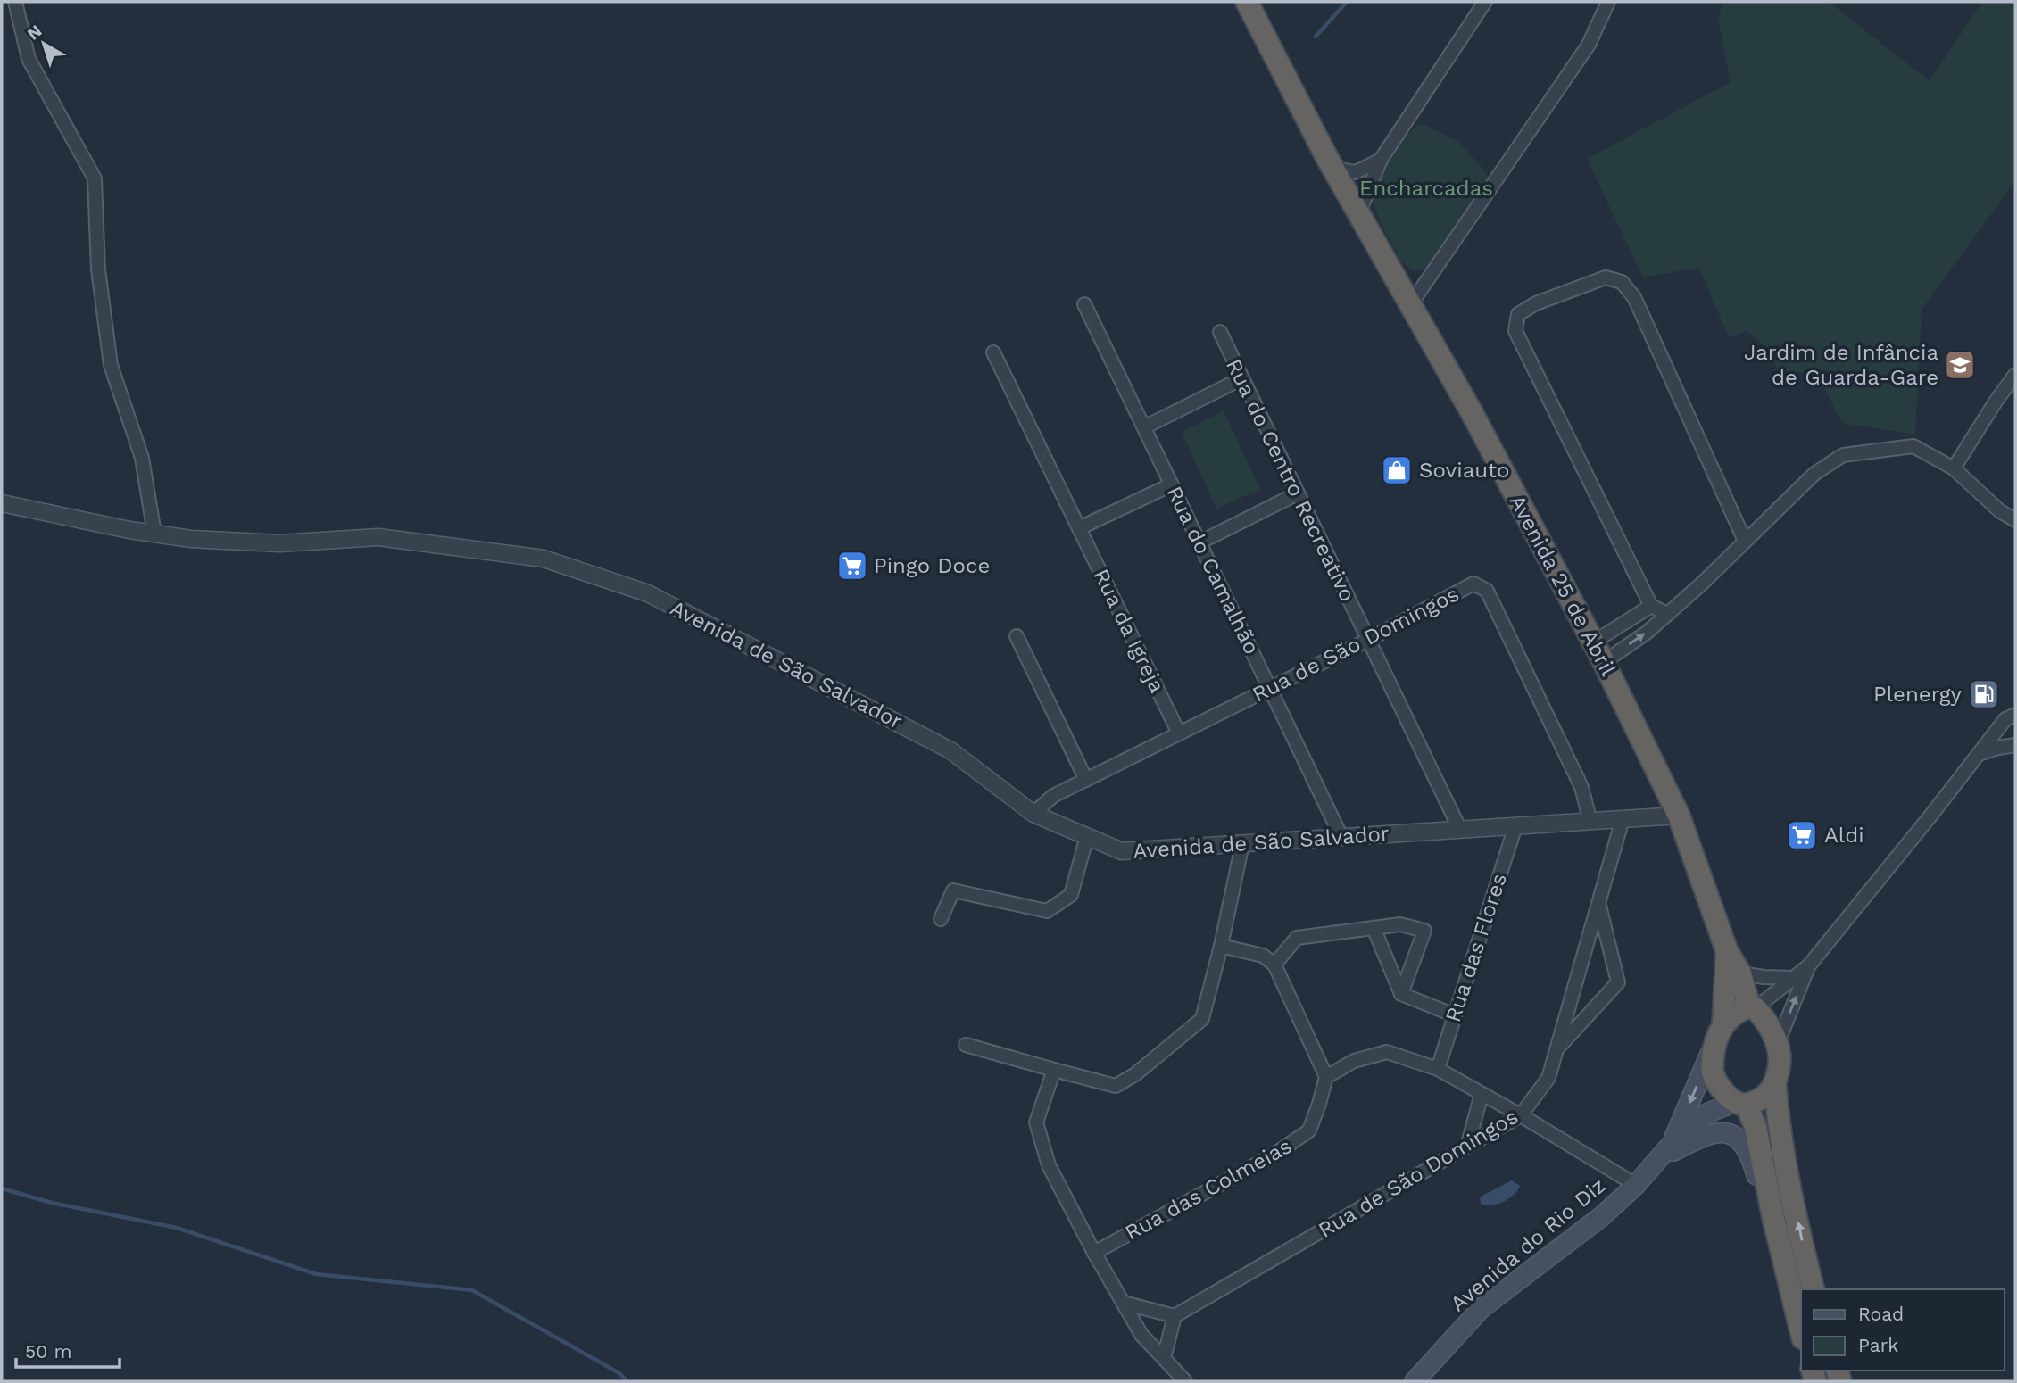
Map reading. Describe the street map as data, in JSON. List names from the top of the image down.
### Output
{
  "streets": {
    "highway": ["Avenida 25 de Abril"],
    "main road": ["Avenida do Rio Diz"],
    "street": [
      "Rua do Centro Recreativo",
      "Rua do Camalhão",
      "Rua da Igreja",
      "Rua de São Domingos",
      "Avenida de São Salvador",
      "Rua das Flores",
      "Rua das Colmeias"
    ]
  },
  "crossings": [
    ["Rua do Centro Recreativo", "Rua de São Domingos"],
    ["Rua do Centro Recreativo", "Avenida de São Salvador"],
    ["Rua do Camalhão", "Rua de São Domingos"],
    ["Rua do Camalhão", "Avenida de São Salvador"],
    ["Avenida 25 de Abril", "Avenida de São Salvador"],
    ["Avenida 25 de Abril", "Avenida do Rio Diz"],
    ["Rua da Igreja", "Rua de São Domingos"],
    ["Rua de São Domingos", "Avenida de São Salvador"],
    ["Avenida de São Salvador", "Rua das Flores"]
  ],
  "parks": ["Encharcadas"],
  "places": {
    "school or university": ["Jardim de Infância de Guarda-Gare"],
    "shop": ["Soviauto"],
    "supermarket": ["Pingo Doce", "Aldi"],
    "fuel station": ["Plenergy"]
  },
  "legend": ["Road", "Park"],
  "scale_bar": "50 m",
  "north": "top left"
}
